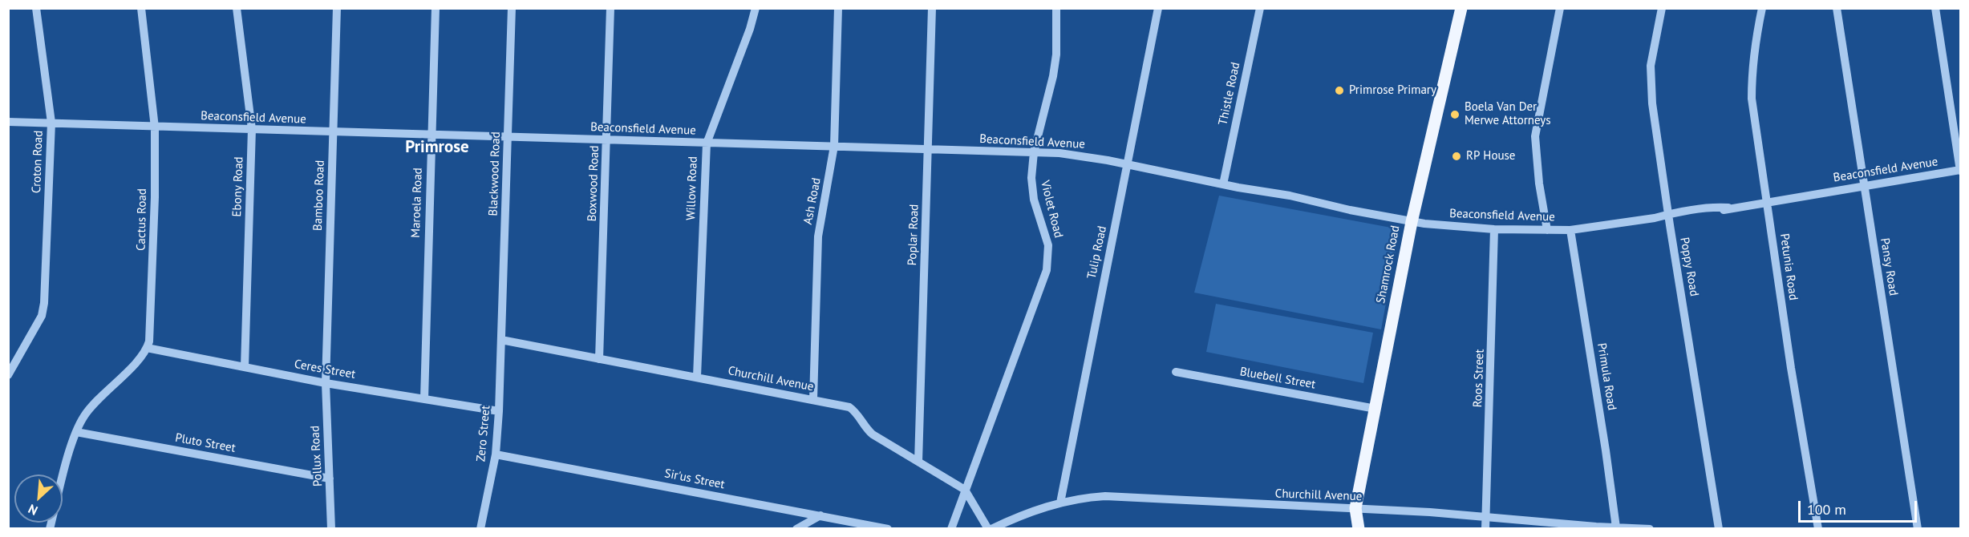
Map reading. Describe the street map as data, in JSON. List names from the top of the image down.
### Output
{
  "streets": {
    "main road": ["Shamrock Road"],
    "street": [
      "Thistle Road",
      "Beaconsfield Avenue",
      "Croton Road",
      "Blackwood Road",
      "Boxwood Road",
      "Ebony Road",
      "Willow Road",
      "Bamboo Road",
      "Ash Road",
      "Maroela Road",
      "Violet Road",
      "Cactus Road",
      "Poplar Road",
      "Tulip Road",
      "Poppy Road",
      "Petunia Road",
      "Pansy Road",
      "Ceres Street",
      "Primula Road",
      "Bluebell Street",
      "Roos Street",
      "Churchill Avenue",
      "Zero Street",
      "Pluto Street",
      "Pollux Road",
      "Sir'us Street"
    ]
  },
  "crossings": [
    ["Thistle Road", "Beaconsfield Avenue"],
    ["Beaconsfield Avenue", "Croton Road"],
    ["Beaconsfield Avenue", "Blackwood Road"],
    ["Beaconsfield Avenue", "Boxwood Road"],
    ["Beaconsfield Avenue", "Ebony Road"],
    ["Beaconsfield Avenue", "Willow Road"],
    ["Beaconsfield Avenue", "Bamboo Road"],
    ["Beaconsfield Avenue", "Ash Road"],
    ["Beaconsfield Avenue", "Maroela Road"],
    ["Beaconsfield Avenue", "Violet Road"],
    ["Beaconsfield Avenue", "Cactus Road"],
    ["Beaconsfield Avenue", "Poplar Road"],
    ["Beaconsfield Avenue", "Tulip Road"],
    ["Beaconsfield Avenue", "Shamrock Road"],
    ["Beaconsfield Avenue", "Poppy Road"],
    ["Beaconsfield Avenue", "Petunia Road"],
    ["Beaconsfield Avenue", "Pansy Road"],
    ["Beaconsfield Avenue", "Primula Road"],
    ["Beaconsfield Avenue", "Roos Street"],
    ["Blackwood Road", "Churchill Avenue"],
    ["Blackwood Road", "Zero Street"],
    ["Boxwood Road", "Churchill Avenue"],
    ["Ebony Road", "Ceres Street"],
    ["Willow Road", "Churchill Avenue"],
    ["Bamboo Road", "Ceres Street"],
    ["Bamboo Road", "Pollux Road"],
    ["Ash Road", "Churchill Avenue"],
    ["Maroela Road", "Ceres Street"],
    ["Violet Road", "Churchill Avenue"],
    ["Cactus Road", "Ceres Street"],
    ["Poplar Road", "Churchill Avenue"],
    ["Tulip Road", "Churchill Avenue"],
    ["Shamrock Road", "Bluebell Street"],
    ["Shamrock Road", "Churchill Avenue"],
    ["Ceres Street", "Zero Street"],
    ["Ceres Street", "Pollux Road"],
    ["Primula Road", "Churchill Avenue"],
    ["Roos Street", "Churchill Avenue"],
    ["Churchill Avenue", "Zero Street"],
    ["Zero Street", "Sir'us Street"],
    ["Pluto Street", "Pollux Road"]
  ],
  "districts": ["Primrose"],
  "places": ["Primrose Primary", "Boela Van Der Merwe Attorneys", "RP House"],
  "scale_bar": "100 m",
  "north": "bottom left"
}
